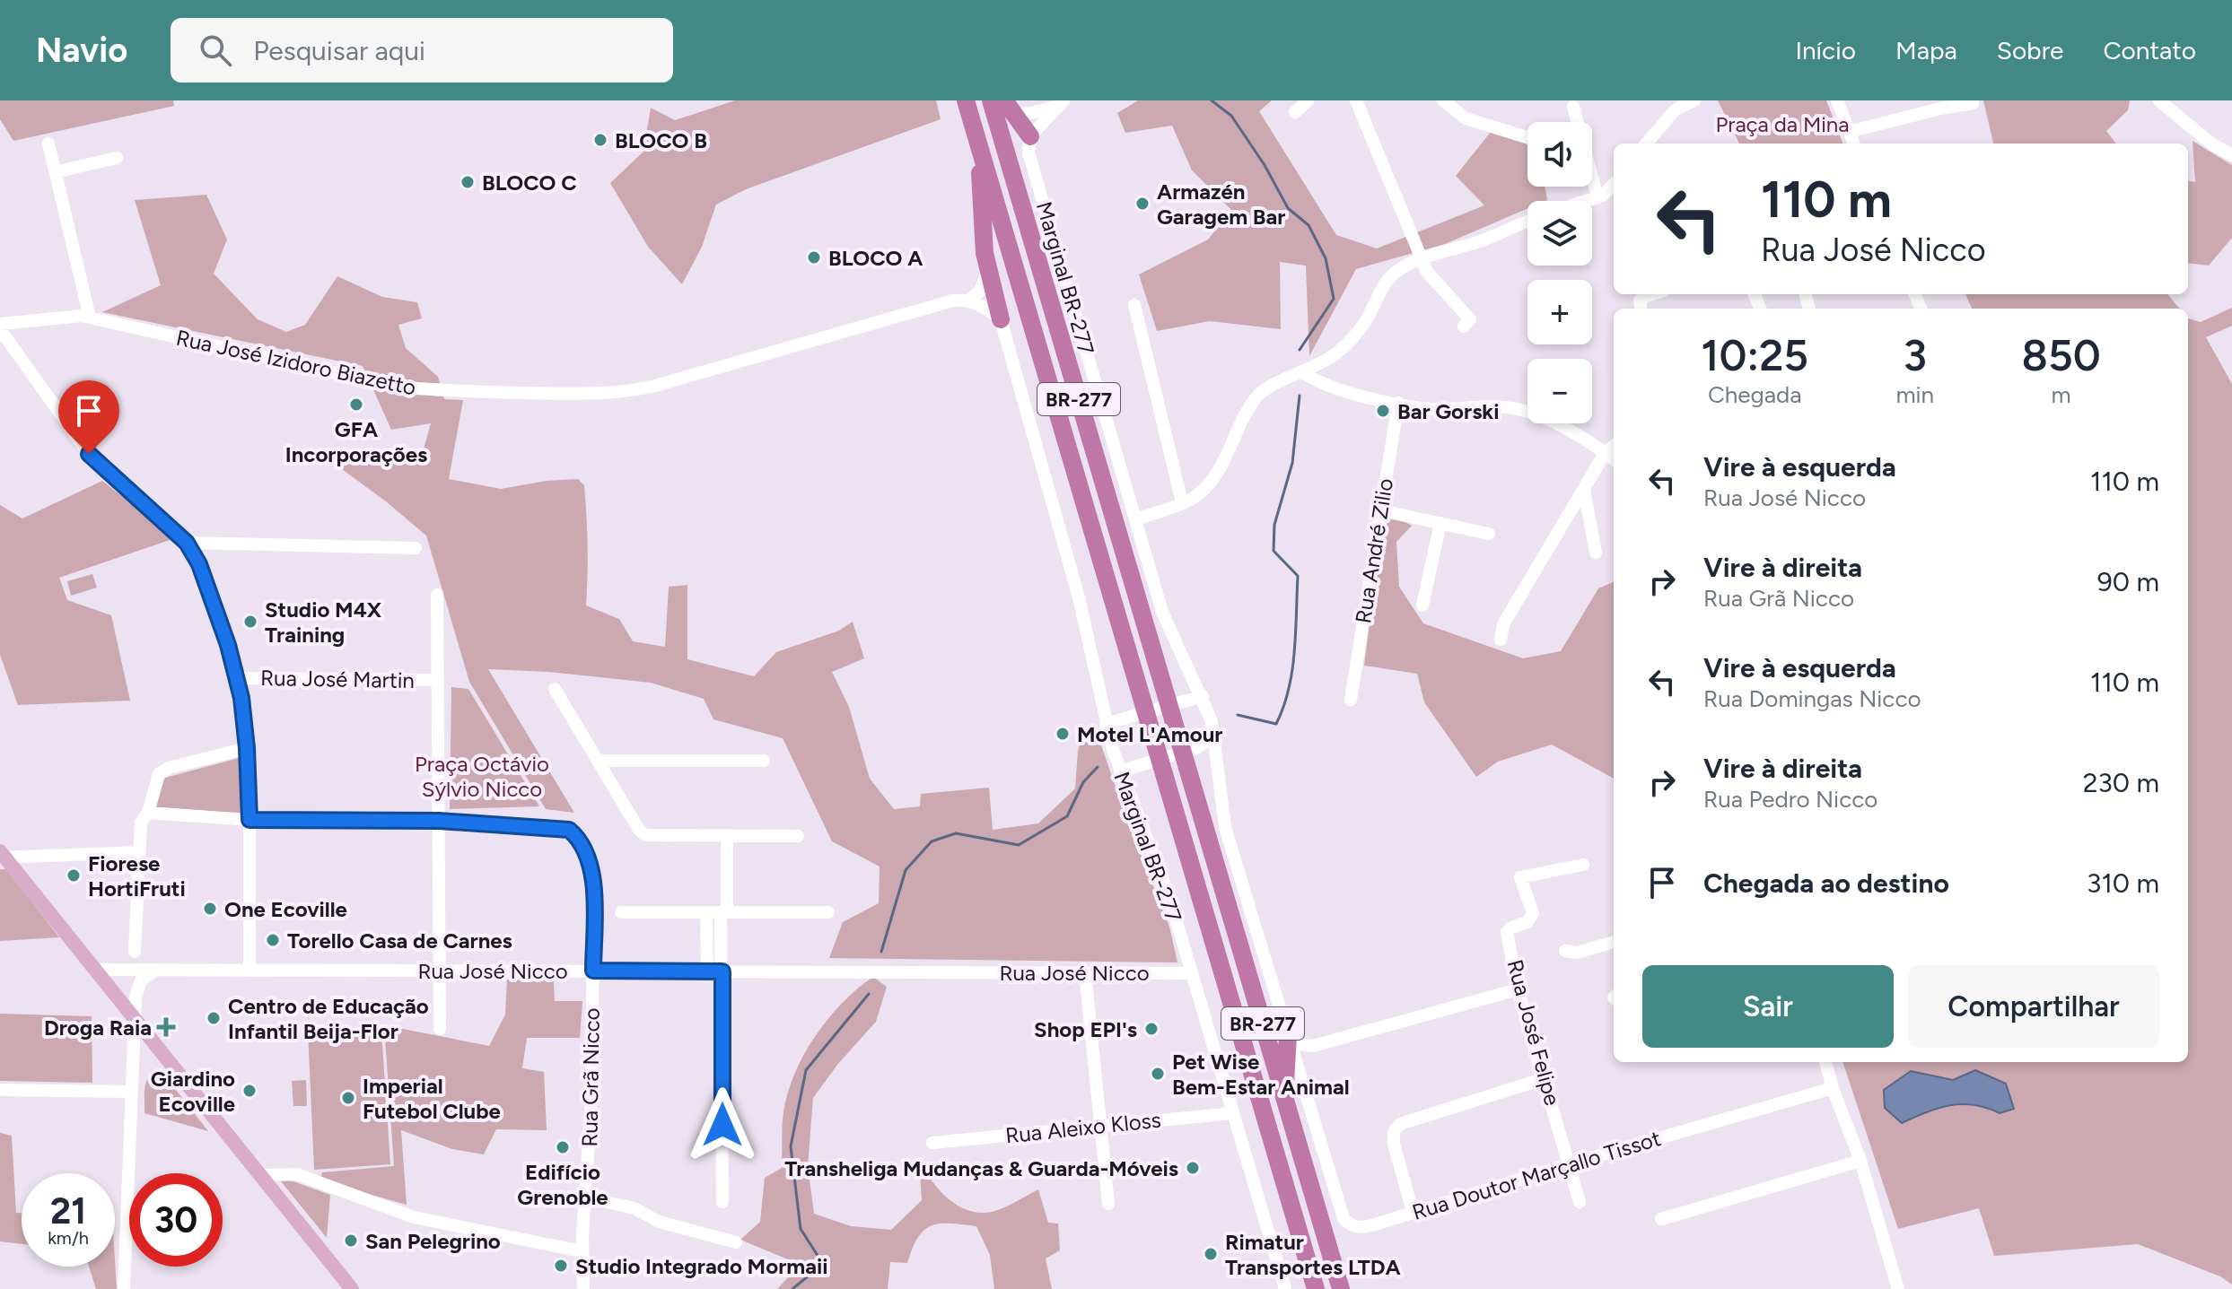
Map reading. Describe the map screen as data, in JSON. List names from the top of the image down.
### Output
{
  "streets": {
    "highway": ["BR-277"],
    "street": [
      "Marginal BR-277",
      "Rua José Izidoro Biazetto",
      "Rua André Zilio",
      "Rua José Martin",
      "Rua José Nicco",
      "Rua José Felipe",
      "Rua Grã Nicco",
      "Rua Aleixo Kloss",
      "Rua Doutor Marçallo Tissot"
    ]
  },
  "crossings": [
    ["Marginal BR-277", "Rua José Nicco"],
    ["Marginal BR-277", "Rua Aleixo Kloss"],
    ["Marginal BR-277", "Rua Doutor Marçallo Tissot"],
    ["Rua José Nicco", "Rua Grã Nicco"],
    ["Rua José Felipe", "Rua Doutor Marçallo Tissot"]
  ],
  "parks": ["Praça da Mina", "Praça Octávio Sýlvio Nicco"],
  "places": {
    "other": [
      "BLOCO B",
      "BLOCO C",
      "Armazén Garagem Bar",
      "BLOCO A",
      "GFA Incorporações",
      "Bar Gorski",
      "Studio M4X Training",
      "Motel L'Amour",
      "Fiorese HortiFruti",
      "One Ecoville",
      "Torello Casa de Carnes",
      "Centro de Educação Infantil Beija-Flor",
      "Shop EPI's",
      "Pet Wise Bem-Estar Animal",
      "Giardino Ecoville",
      "Imperial Futebol Clube",
      "Edifício Grenoble",
      "Transheliga Mudanças & Guarda-Móveis",
      "San Pelegrino",
      "Rimatur Transportes LTDA",
      "Studio Integrado Mormaii"
    ],
    "health": ["Droga Raia"]
  },
  "page": {
    "header": "Navio",
    "search": "Pesquisar aqui",
    "nav": [
      "Início",
      "Mapa",
      "Sobre",
      "Contato"
    ],
    "map_buttons": ["+", "−"],
    "turn": ["110 m", "Rua José Nicco"],
    "eta": [
      "10:25",
      "Chegada",
      "3",
      "min",
      "850",
      "m"
    ],
    "list": [
      {
        "name": "Vire à esquerda",
        "note": "Rua José Nicco",
        "value": "110 m"
      },
      {
        "name": "Vire à direita",
        "note": "Rua Grã Nicco",
        "value": "90 m"
      },
      {
        "name": "Vire à esquerda",
        "note": "Rua Domingas Nicco",
        "value": "110 m"
      },
      {
        "name": "Vire à direita",
        "note": "Rua Pedro Nicco",
        "value": "230 m"
      },
      {
        "name": "Chegada ao destino",
        "value": "310 m"
      }
    ],
    "buttons": ["Sair", "Compartilhar"],
    "speed": "21 km/h",
    "limit": "30"
  }
}
